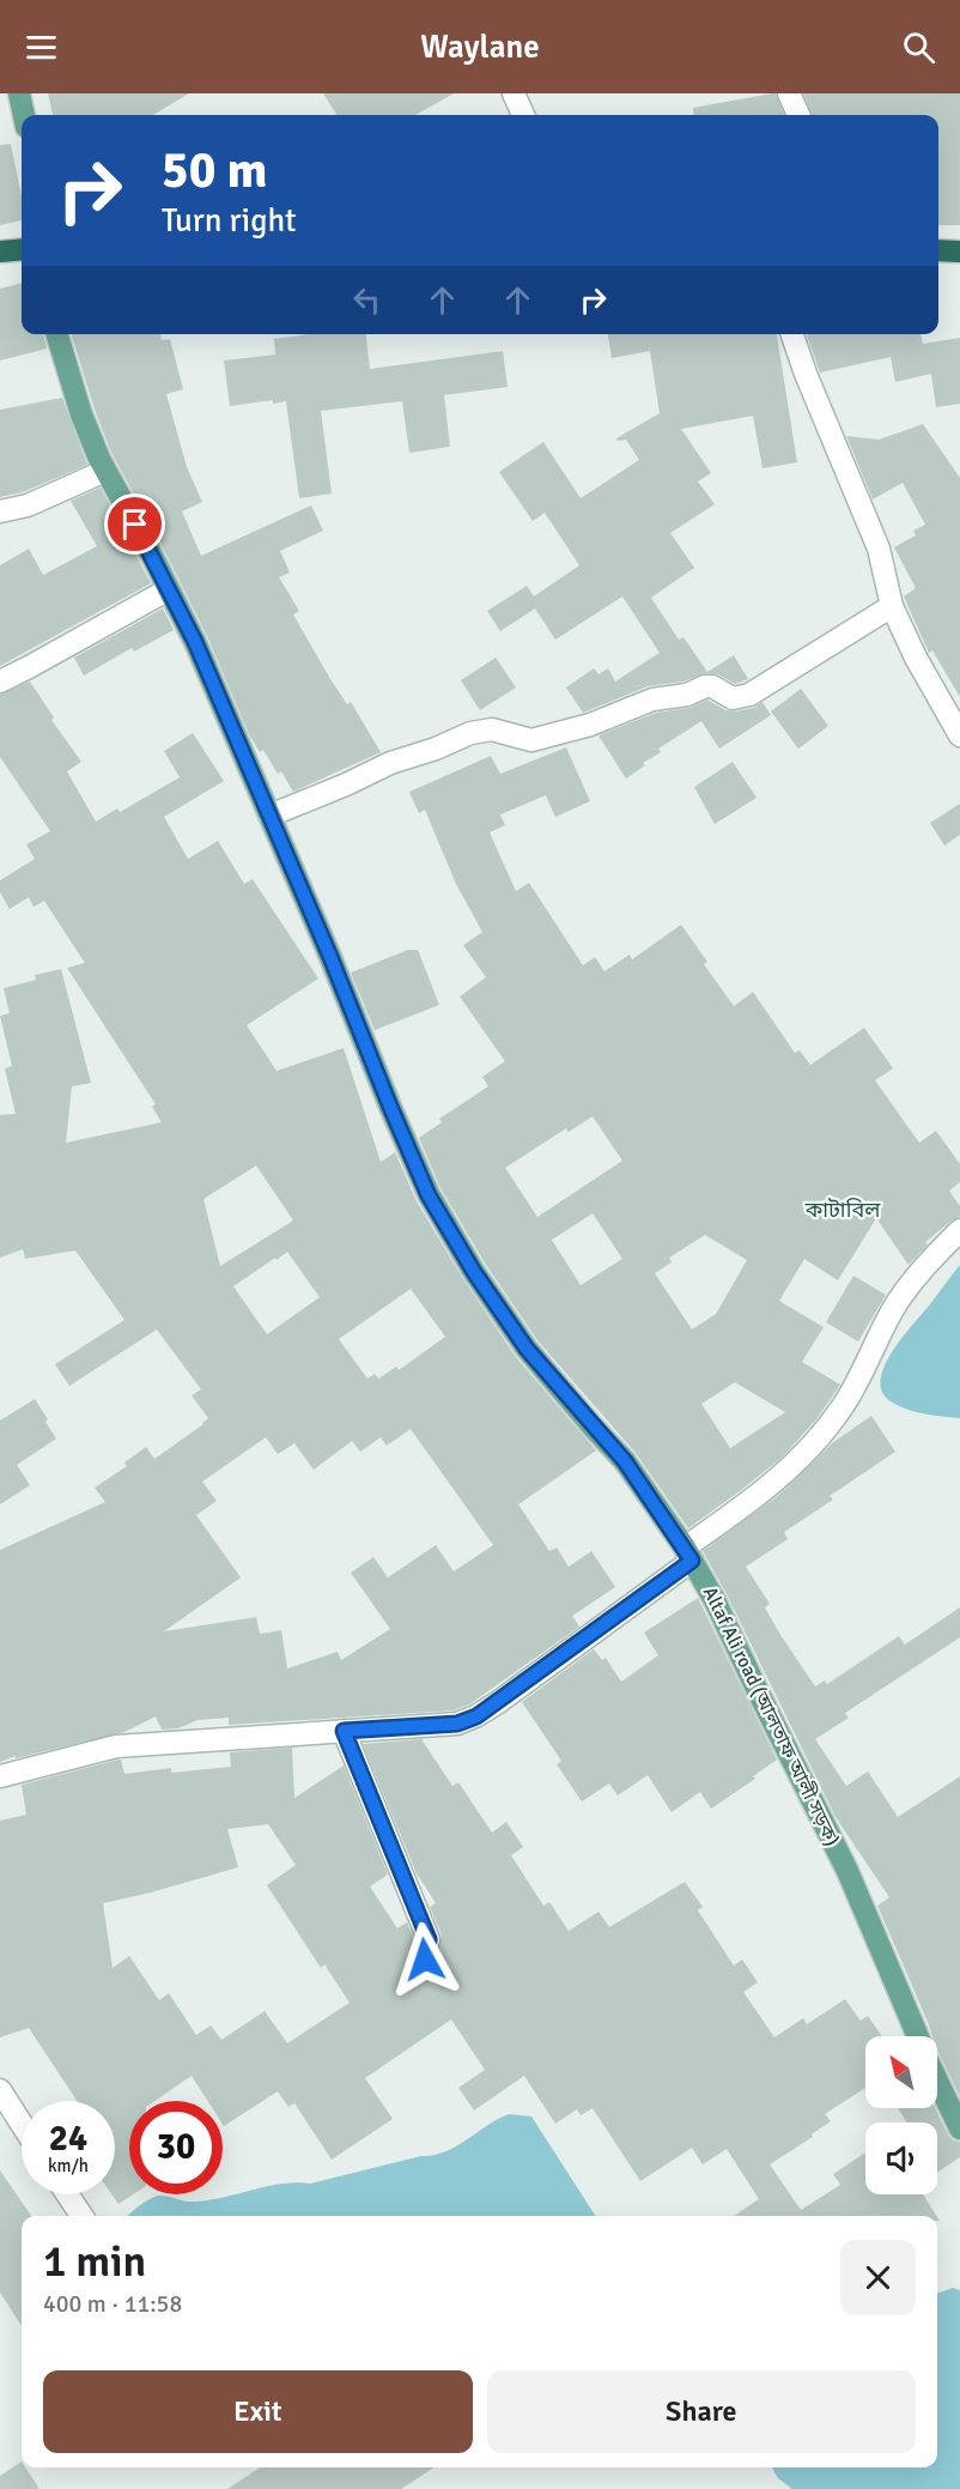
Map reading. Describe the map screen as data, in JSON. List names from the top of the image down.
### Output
{
  "streets": {
    "main road": ["Altaf Ali road (আলতাফ আলী সড়ক)"]
  },
  "districts": ["কাটাবিল"],
  "north": "top left",
  "page": {
    "header": "Waylane",
    "turn": ["50 m", "Turn right"],
    "speed": "24 km/h",
    "limit": "30",
    "heading": ["1 min", "400 m · 11:58"],
    "buttons": ["Exit", "Share"]
  }
}
